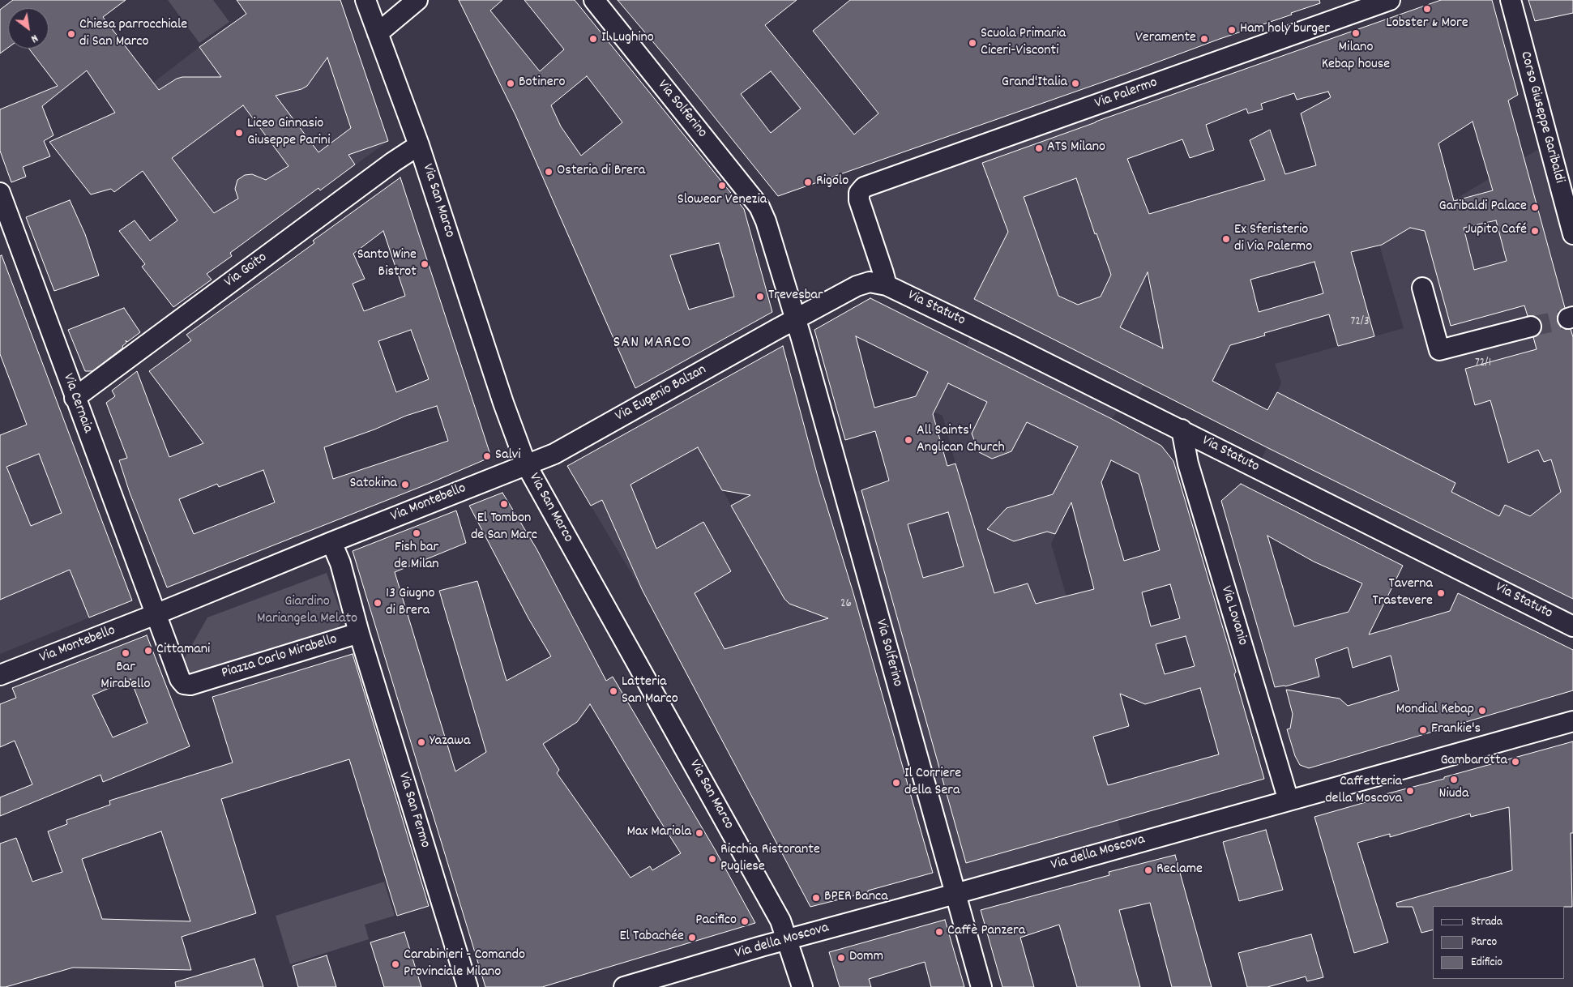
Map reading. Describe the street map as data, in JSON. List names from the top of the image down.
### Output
{
  "streets": {
    "street": [
      "Via Palermo",
      "Via Solferino",
      "Corso Giuseppe Garibaldi",
      "Via San Marco",
      "Via Goito",
      "Via Statuto",
      "Via Eugenio Balzan",
      "Via Cernaia",
      "Via Montebello",
      "Via Lovanio",
      "Piazza Carlo Mirabello",
      "Via San Fermo",
      "Via della Moscova"
    ]
  },
  "crossings": [
    ["Via Palermo", "Via Statuto"],
    ["Via Solferino", "Via Statuto"],
    ["Via Solferino", "Via Eugenio Balzan"],
    ["Via Solferino", "Via della Moscova"],
    ["Via San Marco", "Via Goito"],
    ["Via San Marco", "Via Eugenio Balzan"],
    ["Via San Marco", "Via Montebello"],
    ["Via San Marco", "Via della Moscova"],
    ["Via Goito", "Via Cernaia"],
    ["Via Statuto", "Via Eugenio Balzan"],
    ["Via Statuto", "Via Lovanio"],
    ["Via Eugenio Balzan", "Via Montebello"],
    ["Via Cernaia", "Via Montebello"],
    ["Via Cernaia", "Piazza Carlo Mirabello"],
    ["Via Montebello", "Piazza Carlo Mirabello"],
    ["Via Lovanio", "Via della Moscova"],
    ["Piazza Carlo Mirabello", "Via San Fermo"]
  ],
  "districts": ["SAN MARCO"],
  "parks": ["Giardino Mariangela Melato"],
  "places": [
    "Lobster & More",
    "Ham holy burger",
    "Milano Kebap house",
    "Chiesa parrocchiale di San Marco",
    "Il Lughino",
    "Veramente",
    "Scuola Primaria Ciceri-Visconti",
    "Botinero",
    "Grand'Italia",
    "Liceo Ginnasio Giuseppe Parini",
    "ATS Milano",
    "Osteria di Brera",
    "Rigolo",
    "Slowear Venezia",
    "Garibaldi Palace",
    "Jupito Café",
    "Ex Sferisterio di Via Palermo",
    "Santo Wine Bistrot",
    "Trevesbar",
    "All Saints' Anglican Church",
    "Salvi",
    "Satokina",
    "El Tombon de San Marc",
    "Fish bar de Milan",
    "Taverna Trastevere",
    "13 Giugno di Brera",
    "Cittamani",
    "Bar Mirabello",
    "Latteria San Marco",
    "Mondial Kebap",
    "Frankie's",
    "Yazawa",
    "Gambarotta",
    "Niuda",
    "Il Corriere della Sera",
    "Caffetteria della Moscova",
    "Max Mariola",
    "Ricchia Ristorante Pugliese",
    "Reclame",
    "BPER Banca",
    "Pacifico",
    "Caffè Panzera",
    "El Tabachée",
    "Domm",
    "Carabinieri - Comando Provinciale Milano"
  ],
  "house_numbers": ["72/3", "72/1", "26"],
  "legend": ["Strada", "Parco", "Edificio"],
  "north": "bottom right"
}
